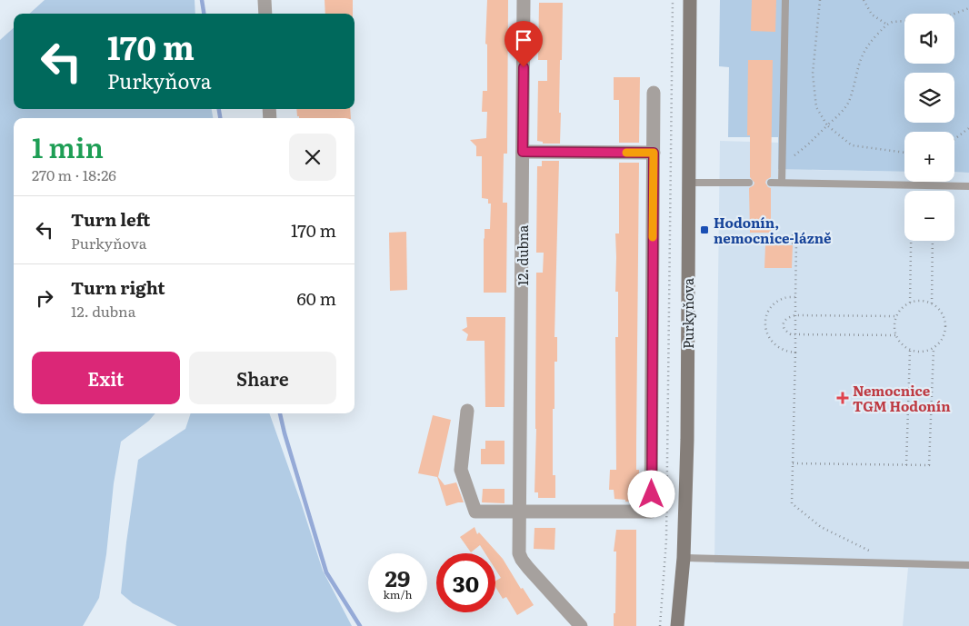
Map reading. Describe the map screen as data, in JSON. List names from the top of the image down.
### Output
{
  "streets": {
    "street": ["12. dubna", "Purkyňova"]
  },
  "places": {
    "transit": ["Hodonín, nemocnice-lázně"],
    "health": ["Nemocnice TGM Hodonín"]
  },
  "page": {
    "map_buttons": ["+", "−"],
    "turn": ["170 m", "Purkyňova"],
    "heading": ["1 min", "270 m · 18:26"],
    "list": [
      {
        "name": "Turn left",
        "note": "Purkyňova",
        "value": "170 m"
      },
      {
        "name": "Turn right",
        "note": "12. dubna",
        "value": "60 m"
      }
    ],
    "buttons": ["Exit", "Share"],
    "speed": "29 km/h",
    "limit": "30"
  }
}
